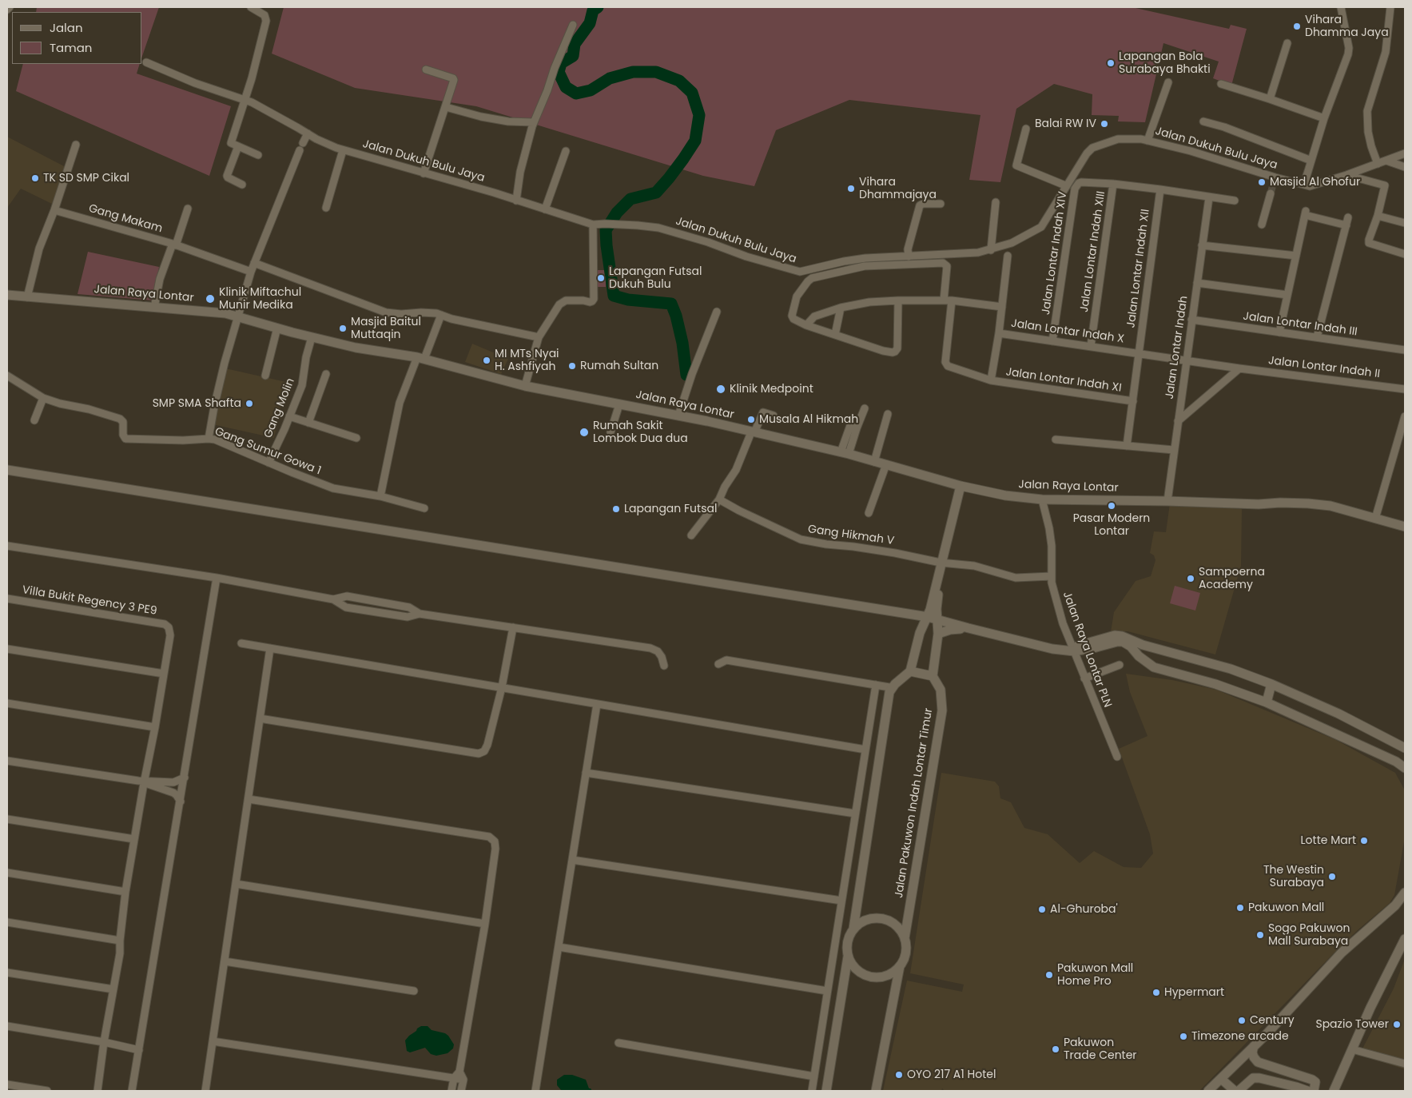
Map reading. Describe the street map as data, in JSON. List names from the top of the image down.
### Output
{
  "streets": {
    "street": [
      "Jalan Dukuh Bulu Jaya",
      "Gang Makam",
      "Jalan Lontar Indah XIII",
      "Jalan Lontar Indah XIV",
      "Jalan Lontar Indah XII",
      "Jalan Raya Lontar",
      "Jalan Lontar Indah III",
      "Jalan Lontar Indah X",
      "Jalan Lontar Indah",
      "Jalan Lontar Indah II",
      "Jalan Lontar Indah XI",
      "Gang Molin",
      "Gang Sumur Gowa 1",
      "Gang Hikmah V",
      "Villa Bukit Regency 3 PE9",
      "Jalan Raya Lontar PLN",
      "Jalan Pakuwon Indah Lontar Timur"
    ]
  },
  "crossings": [
    ["Gang Makam", "Jalan Raya Lontar"],
    ["Jalan Lontar Indah XIII", "Jalan Lontar Indah XIV"],
    ["Jalan Lontar Indah XIII", "Jalan Lontar Indah X"],
    ["Jalan Lontar Indah XIV", "Jalan Lontar Indah XII"],
    ["Jalan Lontar Indah XIV", "Jalan Lontar Indah X"],
    ["Jalan Lontar Indah XIV", "Jalan Lontar Indah"],
    ["Jalan Lontar Indah XII", "Jalan Lontar Indah X"],
    ["Jalan Lontar Indah XII", "Jalan Lontar Indah XI"],
    ["Jalan Raya Lontar", "Jalan Lontar Indah"],
    ["Jalan Raya Lontar", "Gang Molin"],
    ["Jalan Raya Lontar", "Jalan Raya Lontar PLN"],
    ["Jalan Lontar Indah III", "Jalan Lontar Indah"],
    ["Jalan Lontar Indah X", "Jalan Lontar Indah"],
    ["Jalan Lontar Indah X", "Jalan Lontar Indah II"],
    ["Jalan Lontar Indah X", "Jalan Lontar Indah XI"],
    ["Jalan Lontar Indah", "Jalan Lontar Indah II"],
    ["Gang Molin", "Gang Sumur Gowa 1"],
    ["Gang Hikmah V", "Jalan Raya Lontar PLN"]
  ],
  "places": [
    "Vihara Dhamma Jaya",
    "Lapangan Bola Surabaya Bhakti",
    "Balai RW IV",
    "TK SD SMP Cikal",
    "Masjid Al Ghofur",
    "Vihara Dhammajaya",
    "Lapangan Futsal Dukuh Bulu",
    "Klinik Miftachul Munir Medika",
    "Masjid Baitul Muttaqin",
    "MI MTs Nyai H. Ashfiyah",
    "Rumah Sultan",
    "Klinik Medpoint",
    "SMP SMA Shafta",
    "Musala Al Hikmah",
    "Rumah Sakit Lombok Dua dua",
    "Pasar Modern Lontar",
    "Lapangan Futsal",
    "Sampoerna Academy",
    "Lotte Mart",
    "The Westin Surabaya",
    "Pakuwon Mall",
    "Al-Ghuroba'",
    "Sogo Pakuwon Mall Surabaya",
    "Pakuwon Mall Home Pro",
    "Hypermart",
    "Century",
    "Spazio Tower",
    "Timezone arcade",
    "Pakuwon Trade Center",
    "OYO 217 A1 Hotel"
  ],
  "legend": ["Jalan", "Taman"]
}
